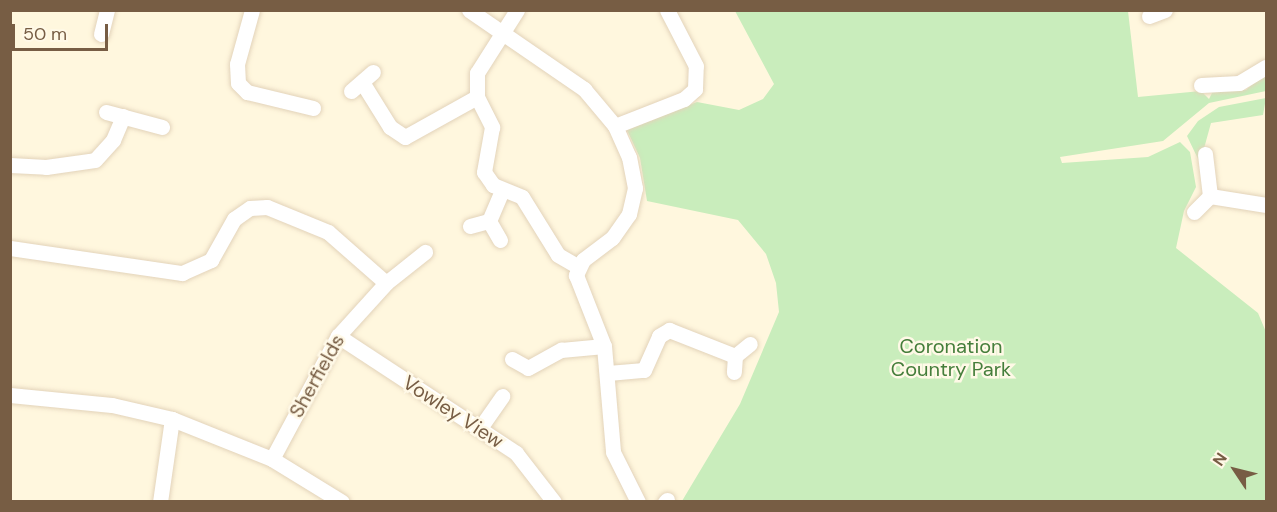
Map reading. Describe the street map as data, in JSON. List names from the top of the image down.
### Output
{
  "streets": {
    "street": ["Sherfields", "Vowley View"]
  },
  "crossings": [
    ["Sherfields", "Vowley View"]
  ],
  "parks": ["Coronation Country Park"],
  "scale_bar": "50 m",
  "north": "top left"
}
